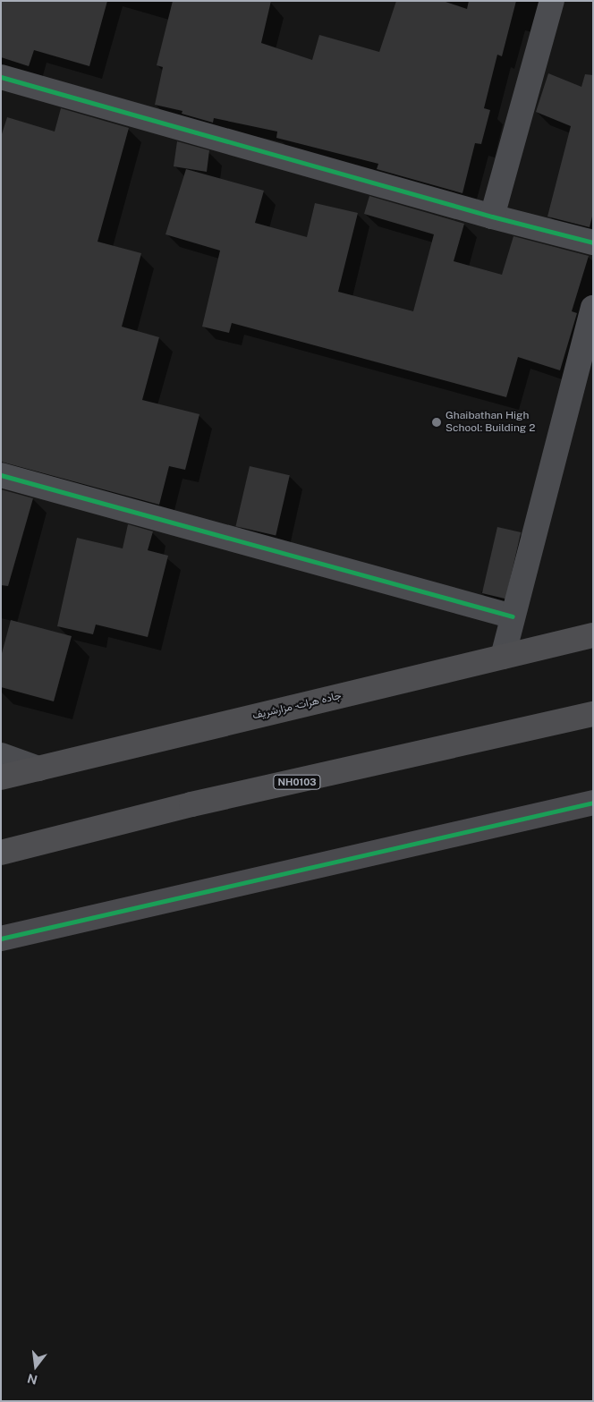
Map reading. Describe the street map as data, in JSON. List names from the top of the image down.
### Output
{
  "streets": {
    "highway": ["جاده هرات- مزارشریف", "NH0103"]
  },
  "places": ["Ghaibathan High School: Building 2"],
  "north": "bottom"
}
